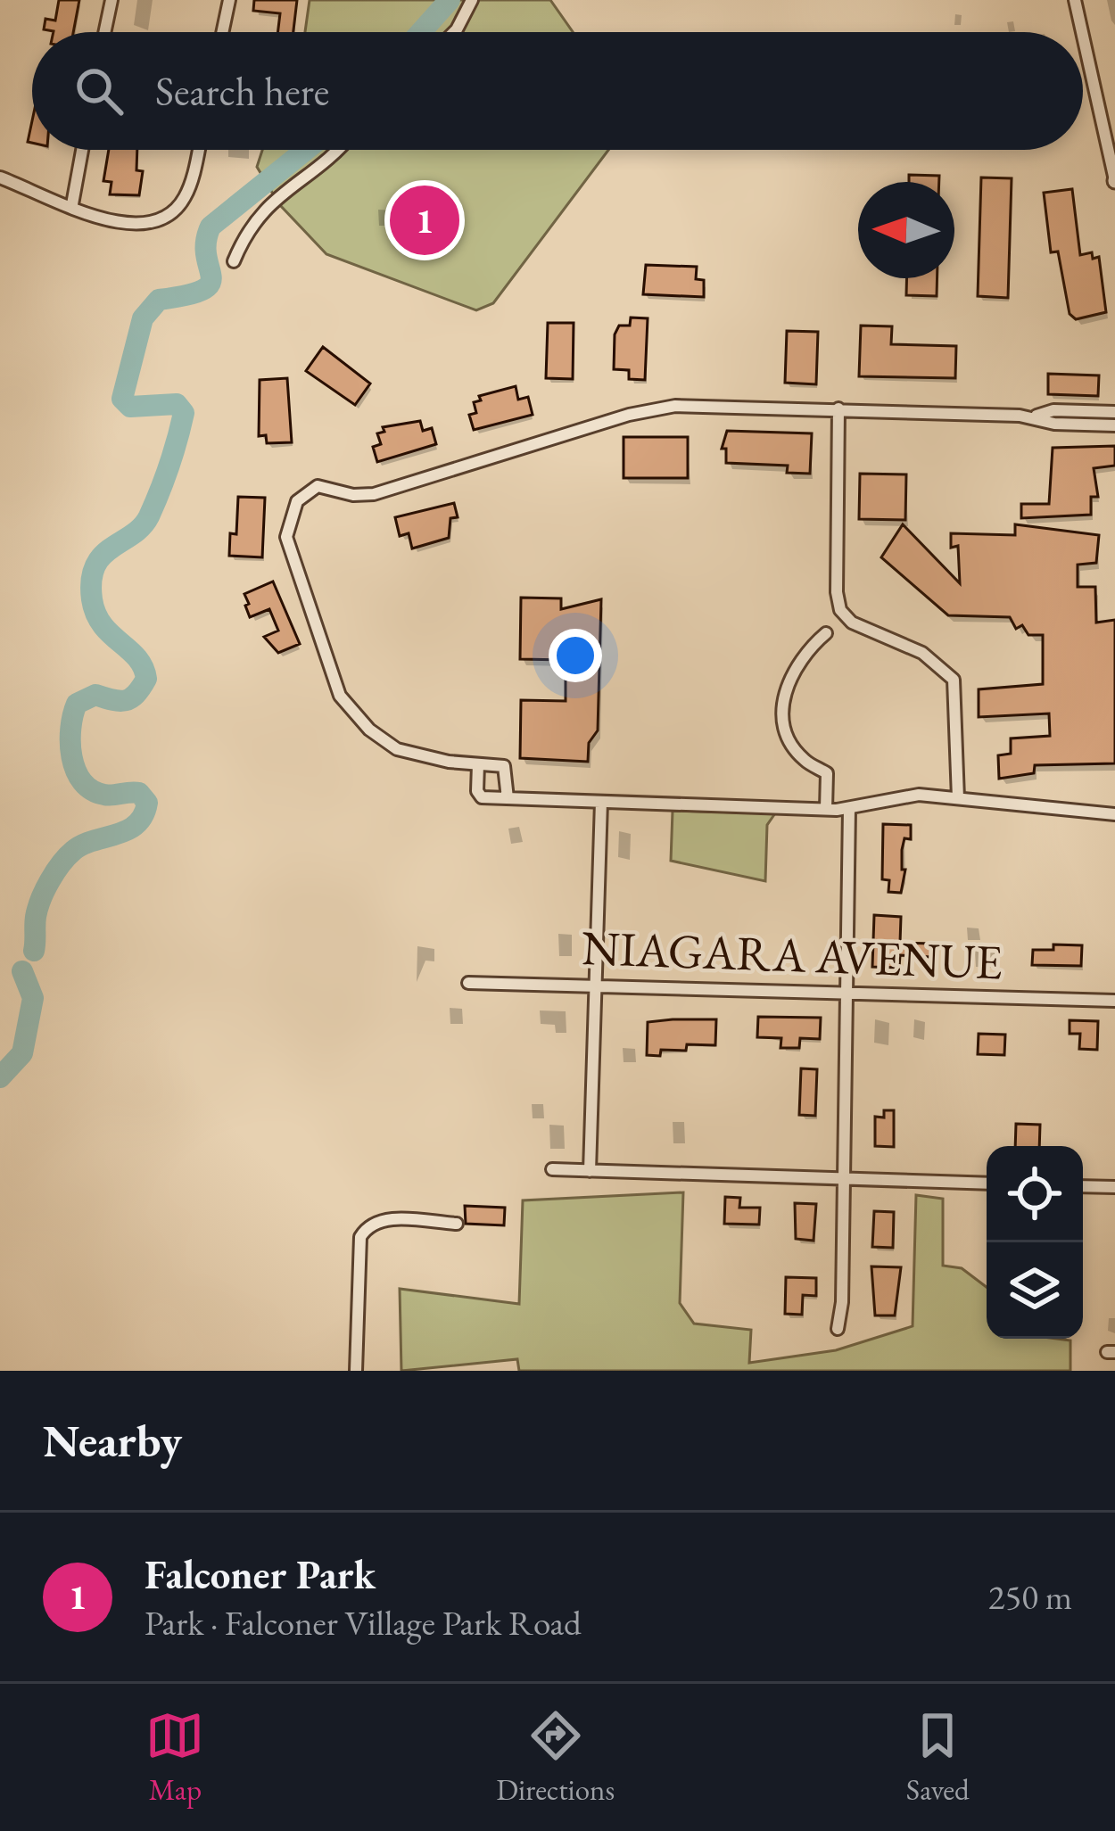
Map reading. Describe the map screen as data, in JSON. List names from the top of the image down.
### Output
{
  "streets": {
    "street": ["NIAGARA AVENUE"]
  },
  "north": "left",
  "page": {
    "search": "Search here",
    "pins": "1",
    "heading": "Nearby",
    "list": [
      {
        "mark": "1",
        "name": "Falconer Park",
        "note": "Park · Falconer Village Park Road",
        "value": "250 m"
      }
    ],
    "nav": ["Map", "Directions", "Saved"]
  }
}
